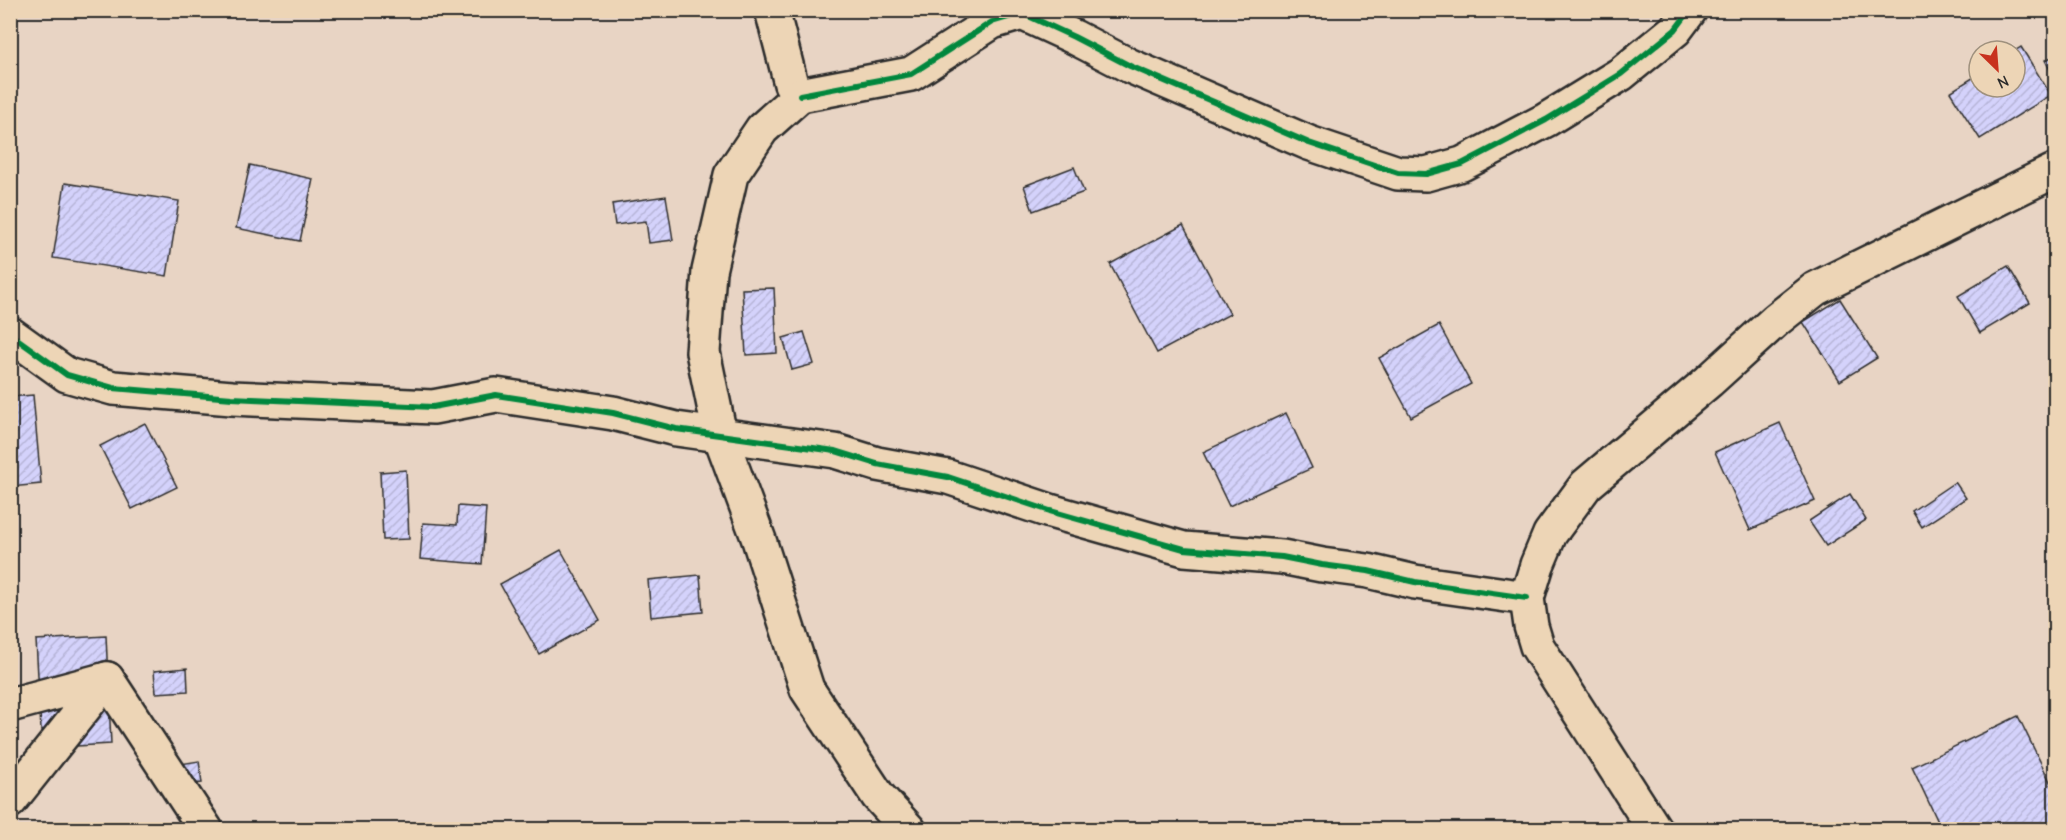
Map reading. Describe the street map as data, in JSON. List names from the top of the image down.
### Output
{
  "north": "bottom right"
}
